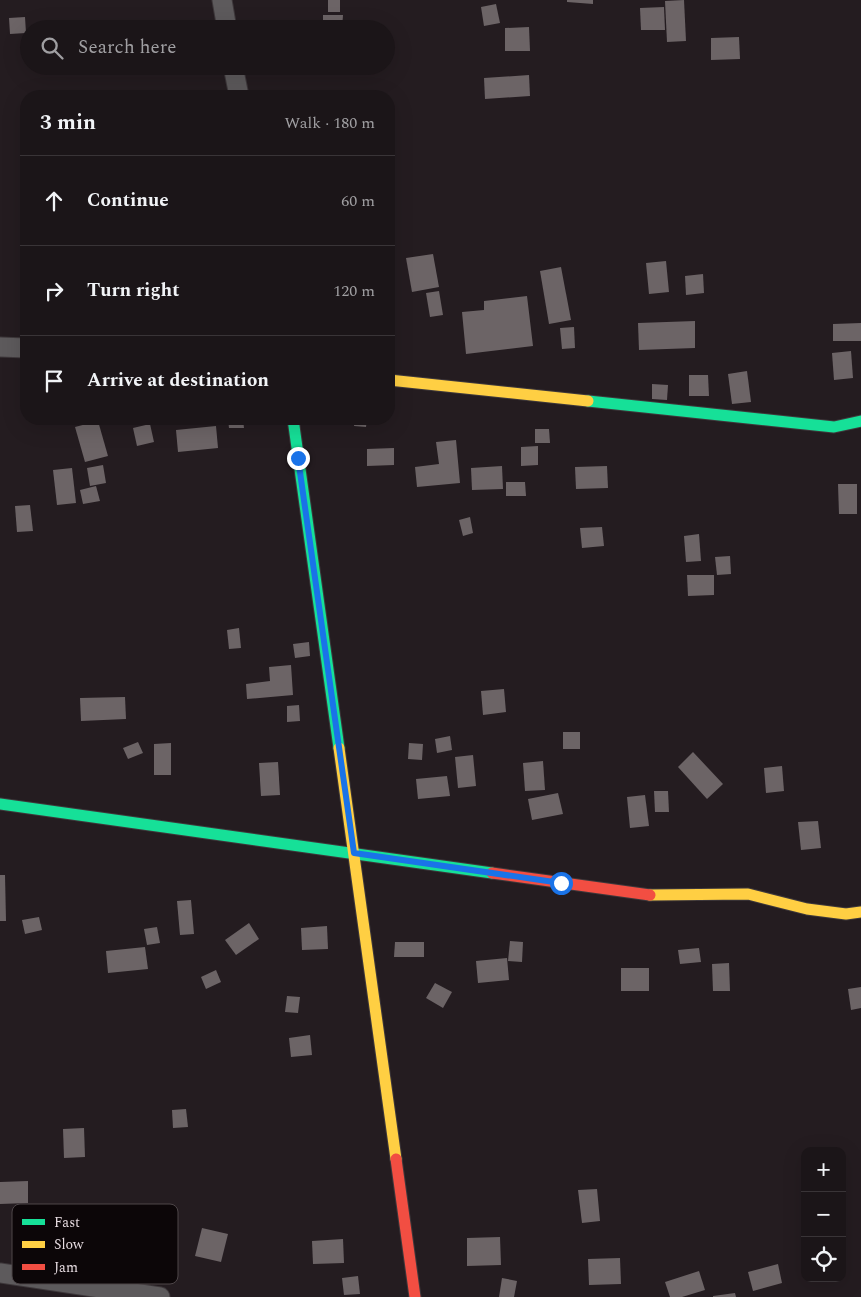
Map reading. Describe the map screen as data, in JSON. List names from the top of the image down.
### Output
{
  "legend": ["Fast", "Slow", "Jam"],
  "page": {
    "search": "Search here",
    "heading": ["3 min", "Walk · 180 m"],
    "list": [
      ["Continue", "60 m"],
      ["Turn right", "120 m"],
      "Arrive at destination"
    ],
    "map_buttons": ["+", "−"]
  }
}
